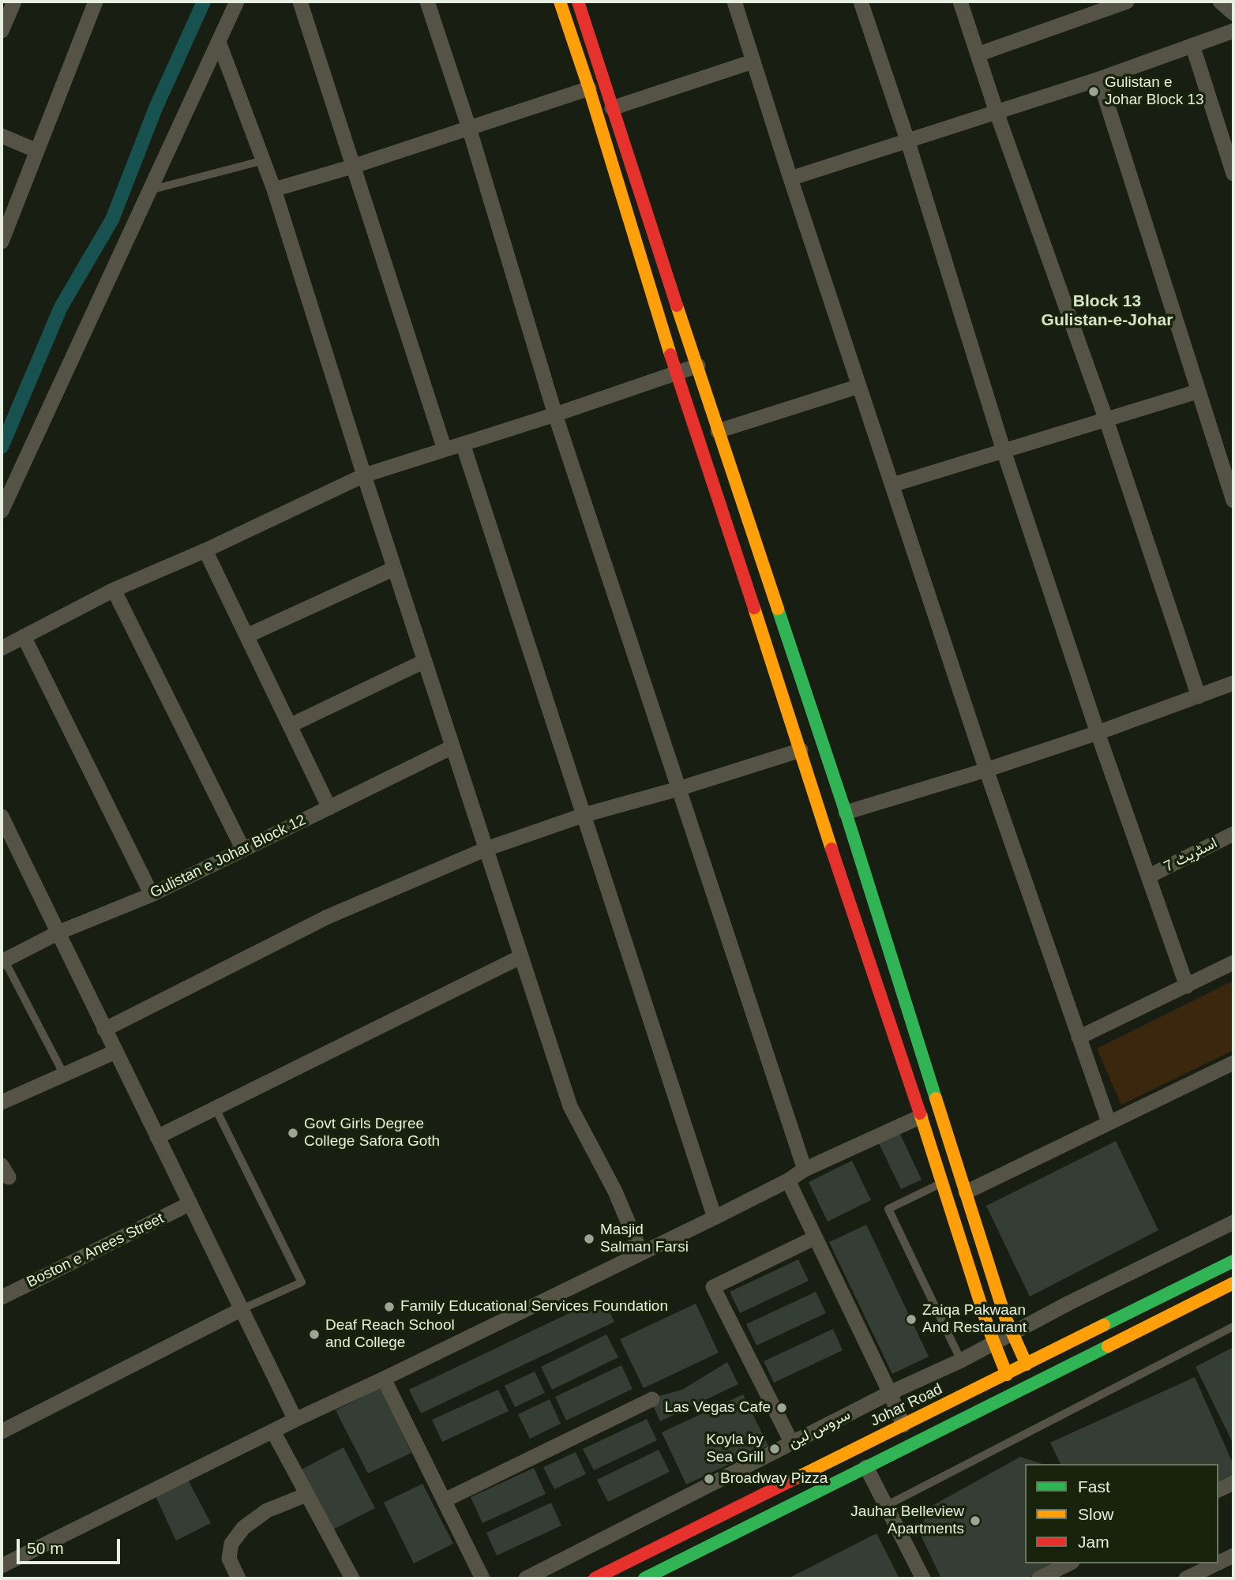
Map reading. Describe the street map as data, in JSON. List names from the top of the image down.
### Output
{
  "streets": {
    "street": [
      "اسٹریٹ 7",
      "Gulistan e Johar Block 12",
      "Boston e Anees Street",
      "Johar Road",
      "سروس لین"
    ]
  },
  "districts": ["Block 13 Gulistan-e-Johar"],
  "places": [
    "Gulistan e Johar Block 13",
    "Govt Girls Degree College Safora Goth",
    "Masjid Salman Farsi",
    "Family Educational Services Foundation",
    "Zaiqa Pakwaan And Restaurant",
    "Deaf Reach School and College",
    "Las Vegas Cafe",
    "Koyla by Sea Grill",
    "Broadway Pizza",
    "Jauhar Belleview Apartments"
  ],
  "legend": ["Fast", "Slow", "Jam"],
  "scale_bar": "50 m"
}
